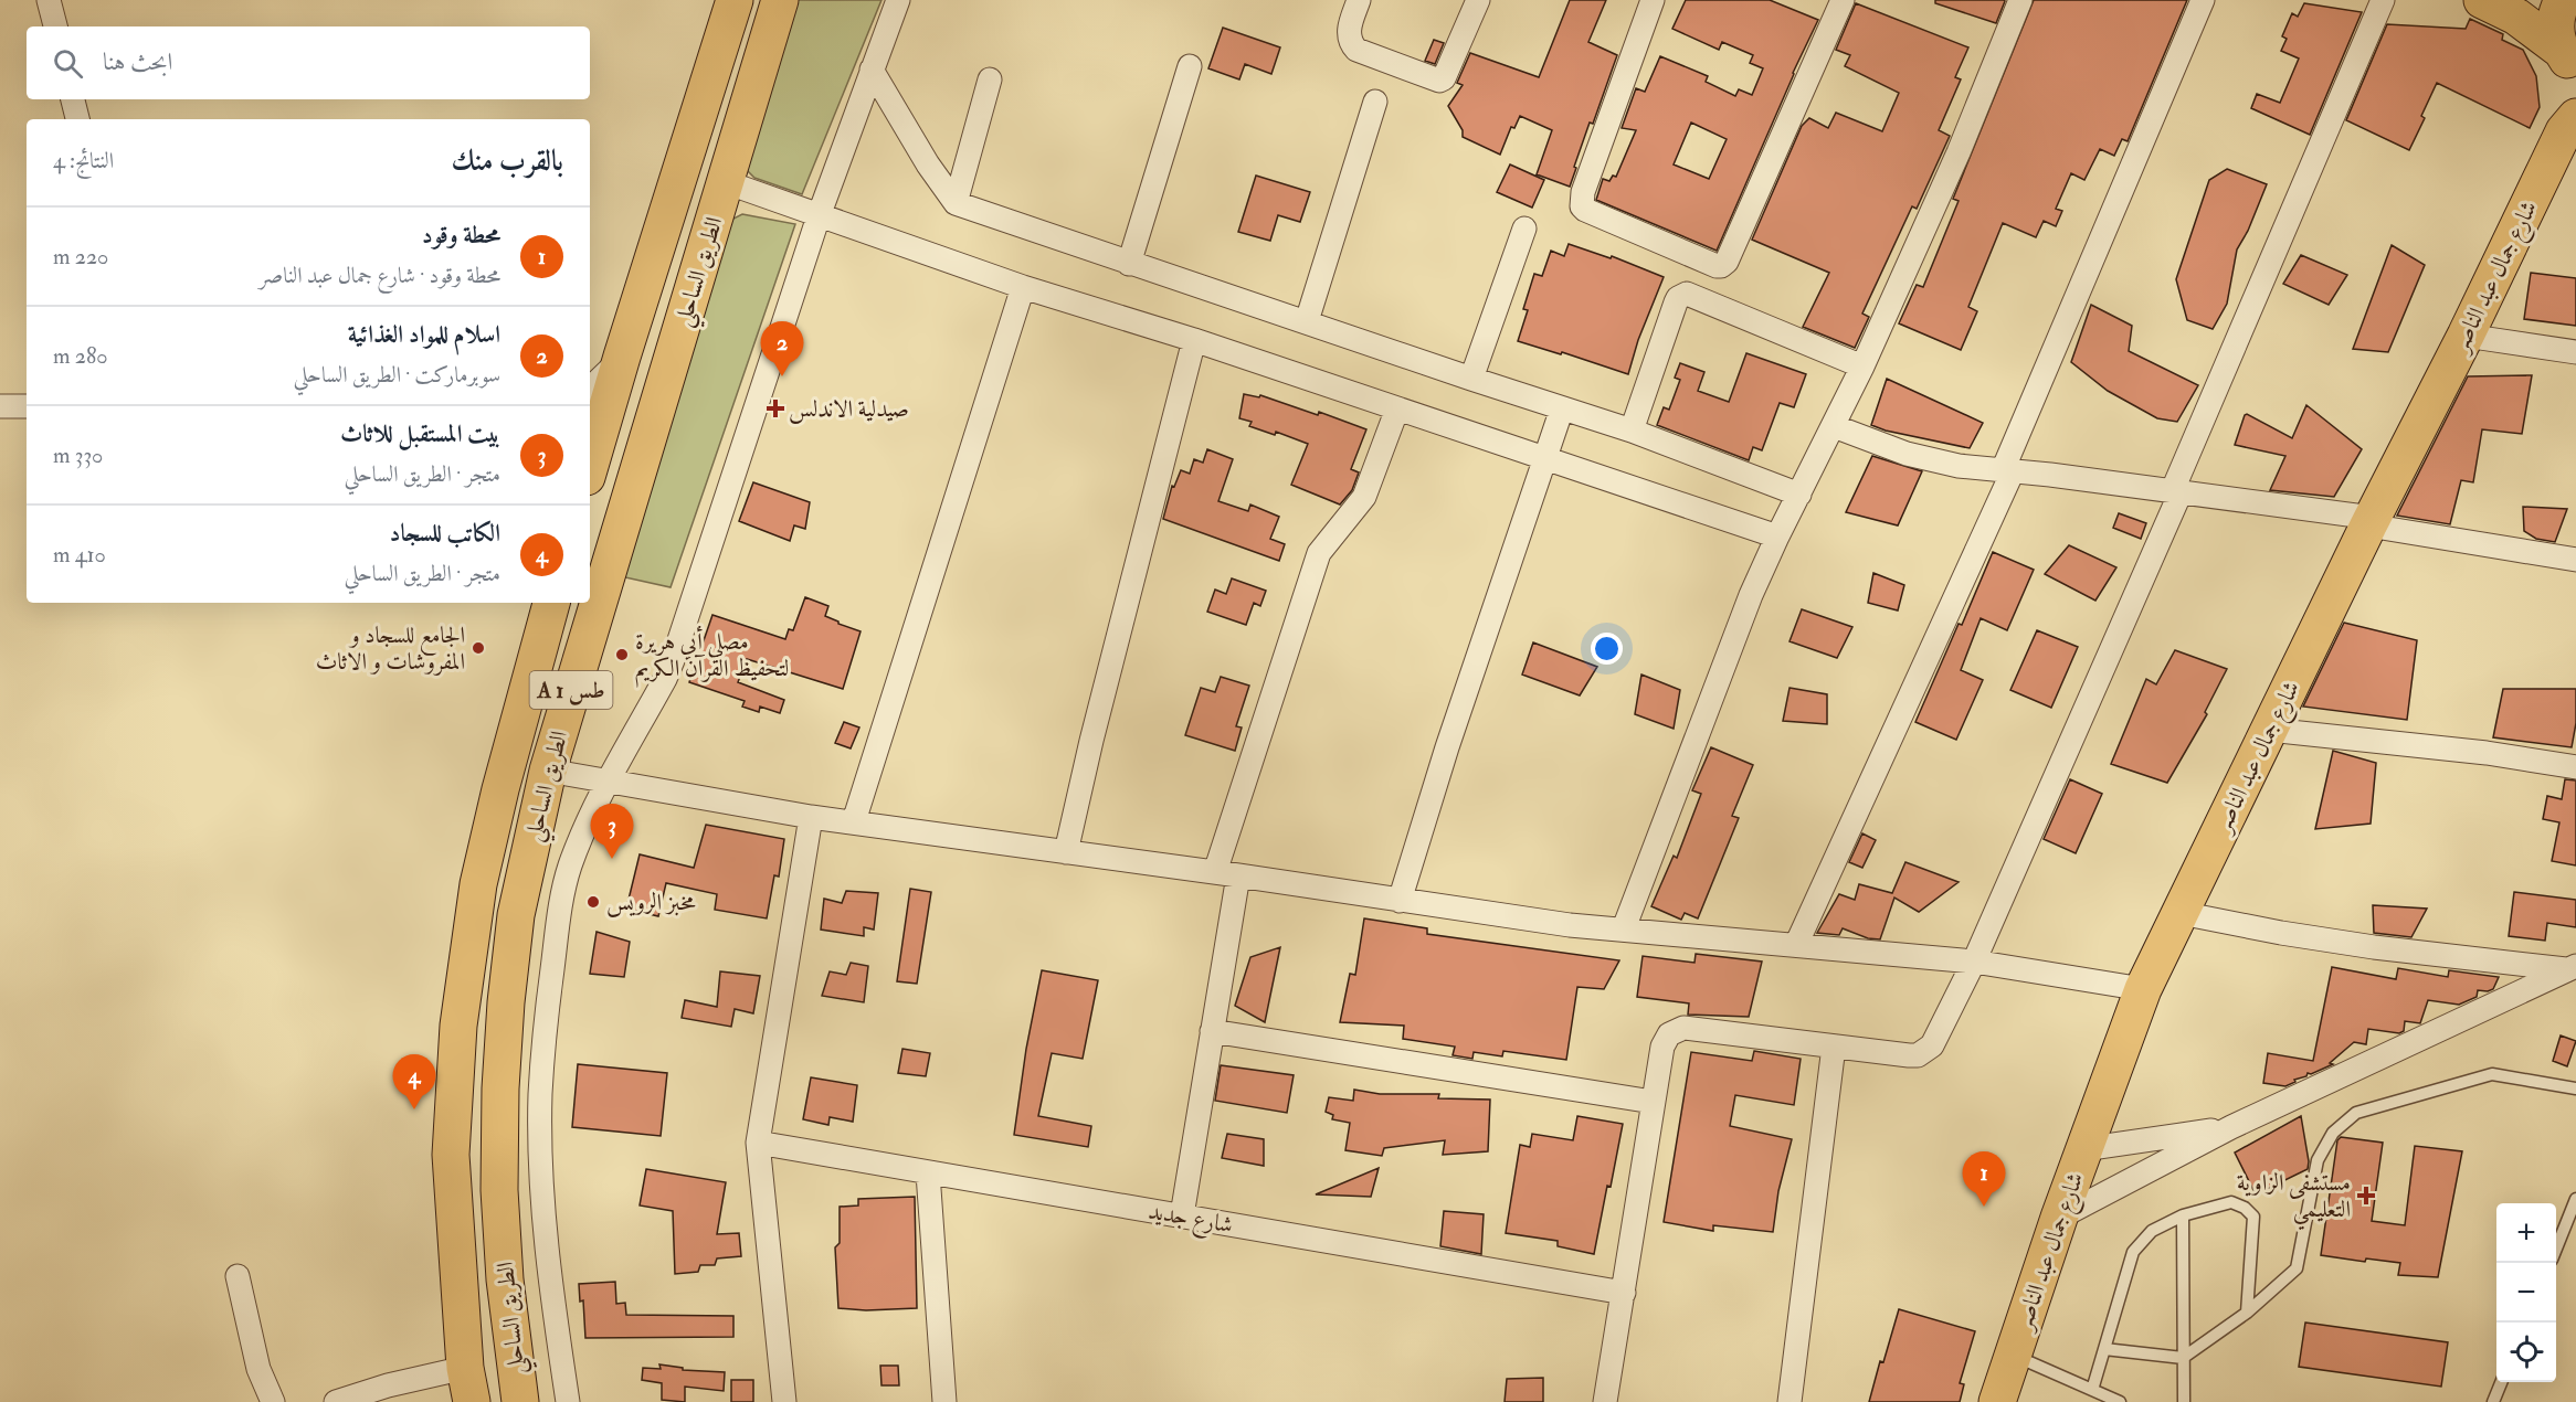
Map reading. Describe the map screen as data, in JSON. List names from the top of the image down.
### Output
{
  "streets": {
    "main road": ["الطريق الساحلي", "شارع جمال عبد الناصر", "A 1 طس"],
    "street": ["شارع جديد"]
  },
  "places": {
    "health": ["صيدلية الاندلس", "مستشفى الزاوية التعليمي"],
    "other": ["الجامع للسجاد و المفروشات و الاثاث", "مصلى أبي هريرة لتحفيظ القرآن الكريم", "مخبز الرويس"]
  },
  "page": {
    "search": "ابحث هنا",
    "heading": ["بالقرب منك", "النتائج: 4"],
    "list": [
      {
        "mark": "1",
        "name": "محطة وقود",
        "note": "محطة وقود · شارع جمال عبد الناصر",
        "value": "220 m"
      },
      {
        "mark": "2",
        "name": "اسلام للمواد الغذائية",
        "note": "سوبرماركت · الطريق الساحلي",
        "value": "280 m"
      },
      {
        "mark": "3",
        "name": "بيت المستقبل للاثاث",
        "note": "متجر · الطريق الساحلي",
        "value": "330 m"
      },
      {
        "mark": "4",
        "name": "الكاتب للسجاد",
        "note": "متجر · الطريق الساحلي",
        "value": "410 m"
      }
    ],
    "pins": [
      "2",
      "3",
      "4",
      "1"
    ],
    "map_buttons": ["+", "−"]
  }
}
